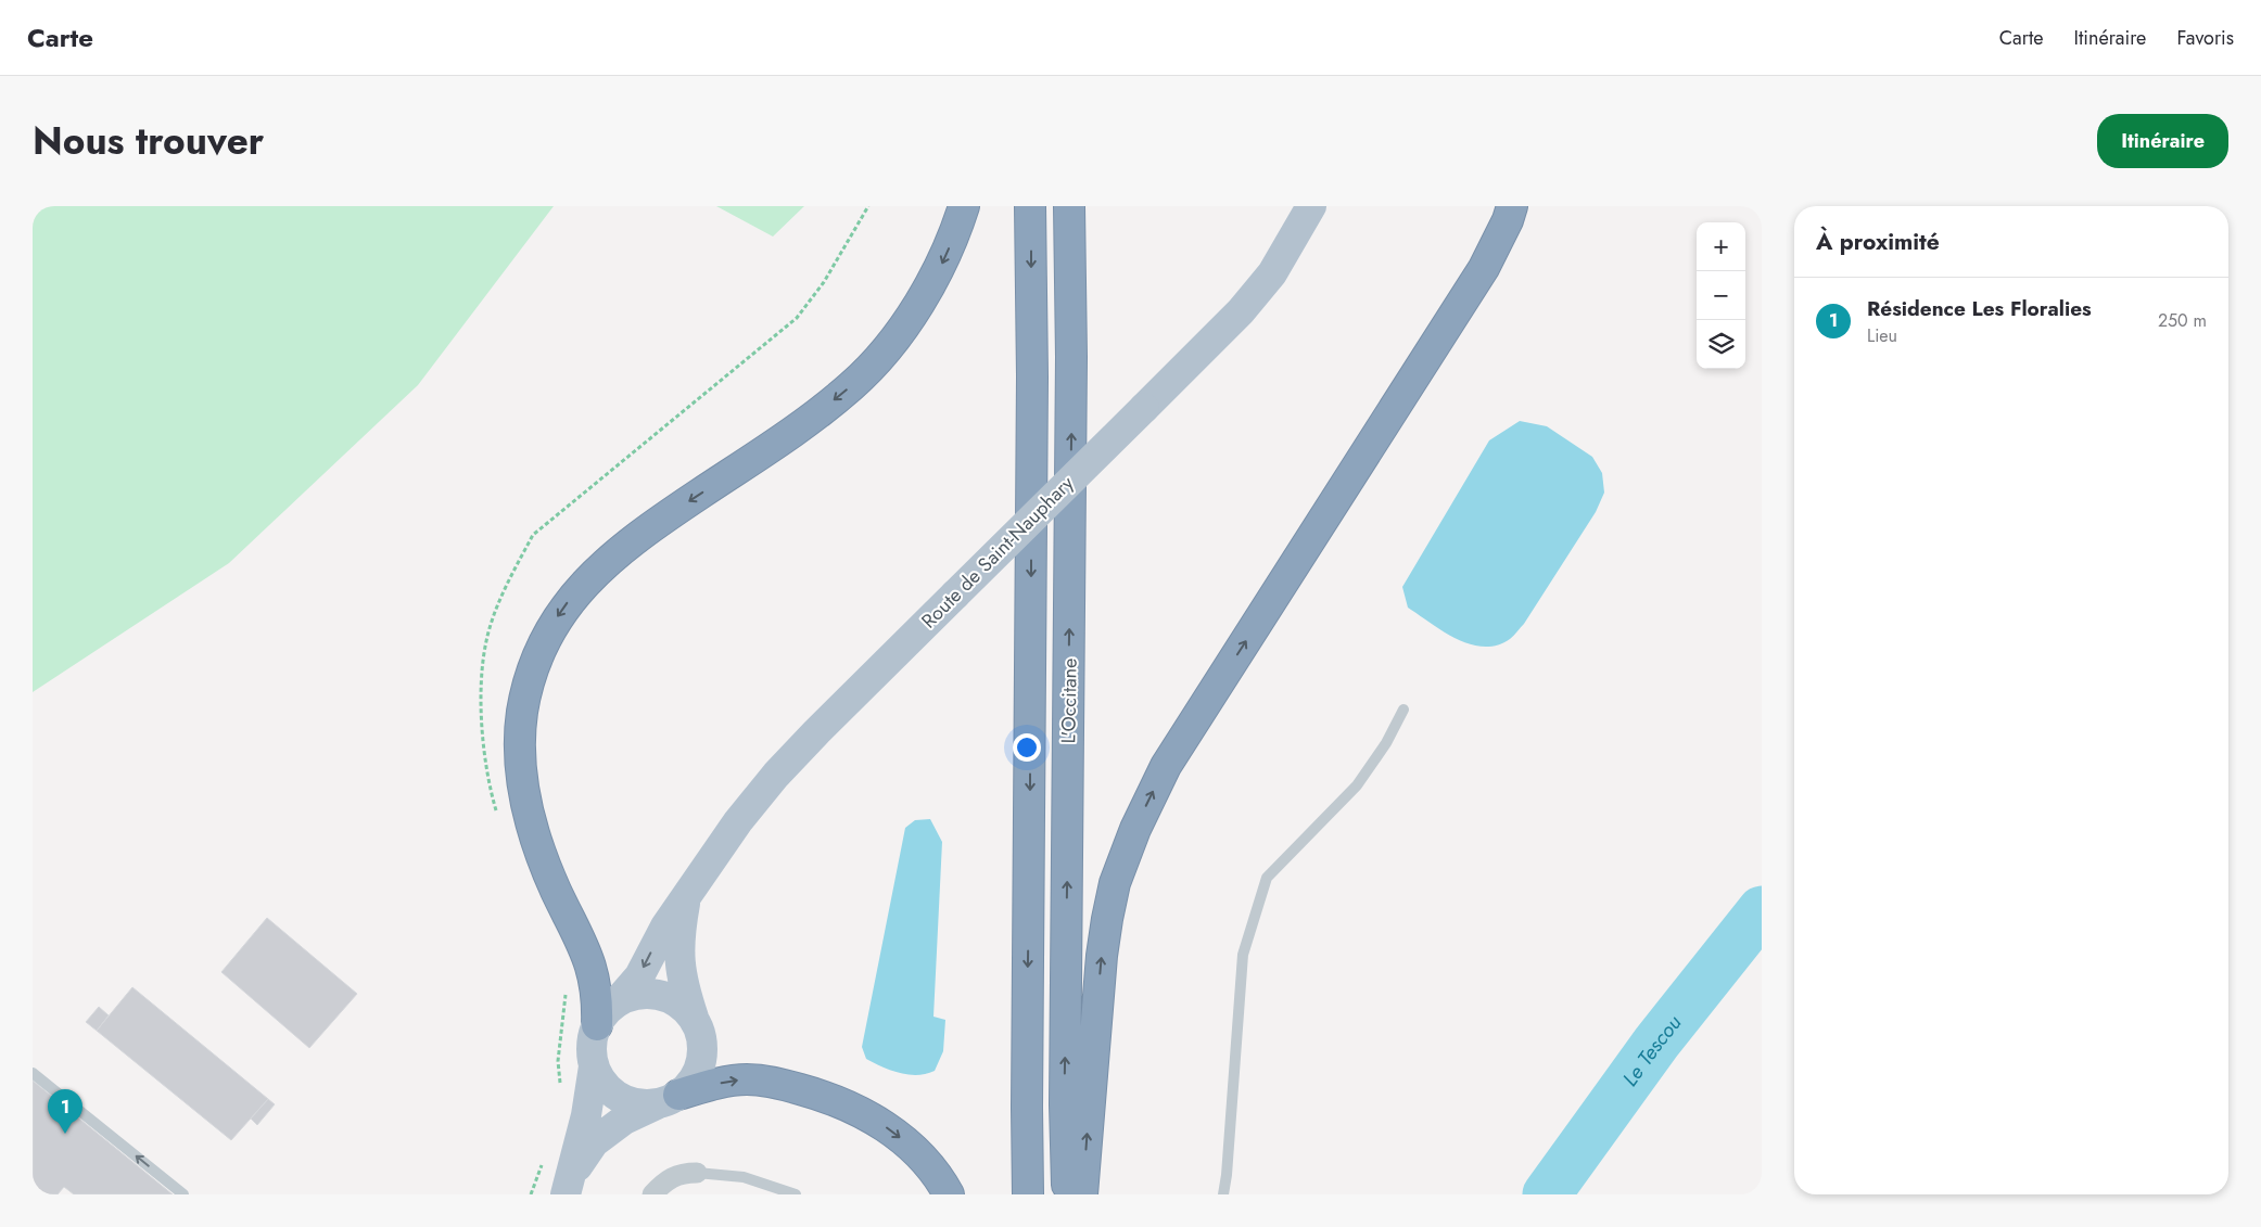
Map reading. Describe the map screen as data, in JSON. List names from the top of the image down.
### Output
{
  "streets": {
    "highway": ["L'Occitane"],
    "main road": ["Route de Saint-Nauphary"]
  },
  "water": ["Le Tescou"],
  "page": {
    "header": "Carte",
    "nav": ["Carte", "Itinéraire", "Favoris"],
    "title": "Nous trouver",
    "buttons": "Itinéraire",
    "heading": "À proximité",
    "map_buttons": ["+", "−"],
    "list": [
      {
        "mark": "1",
        "name": "Résidence Les Floralies",
        "note": "Lieu",
        "value": "250 m"
      }
    ],
    "pins": "1"
  }
}
